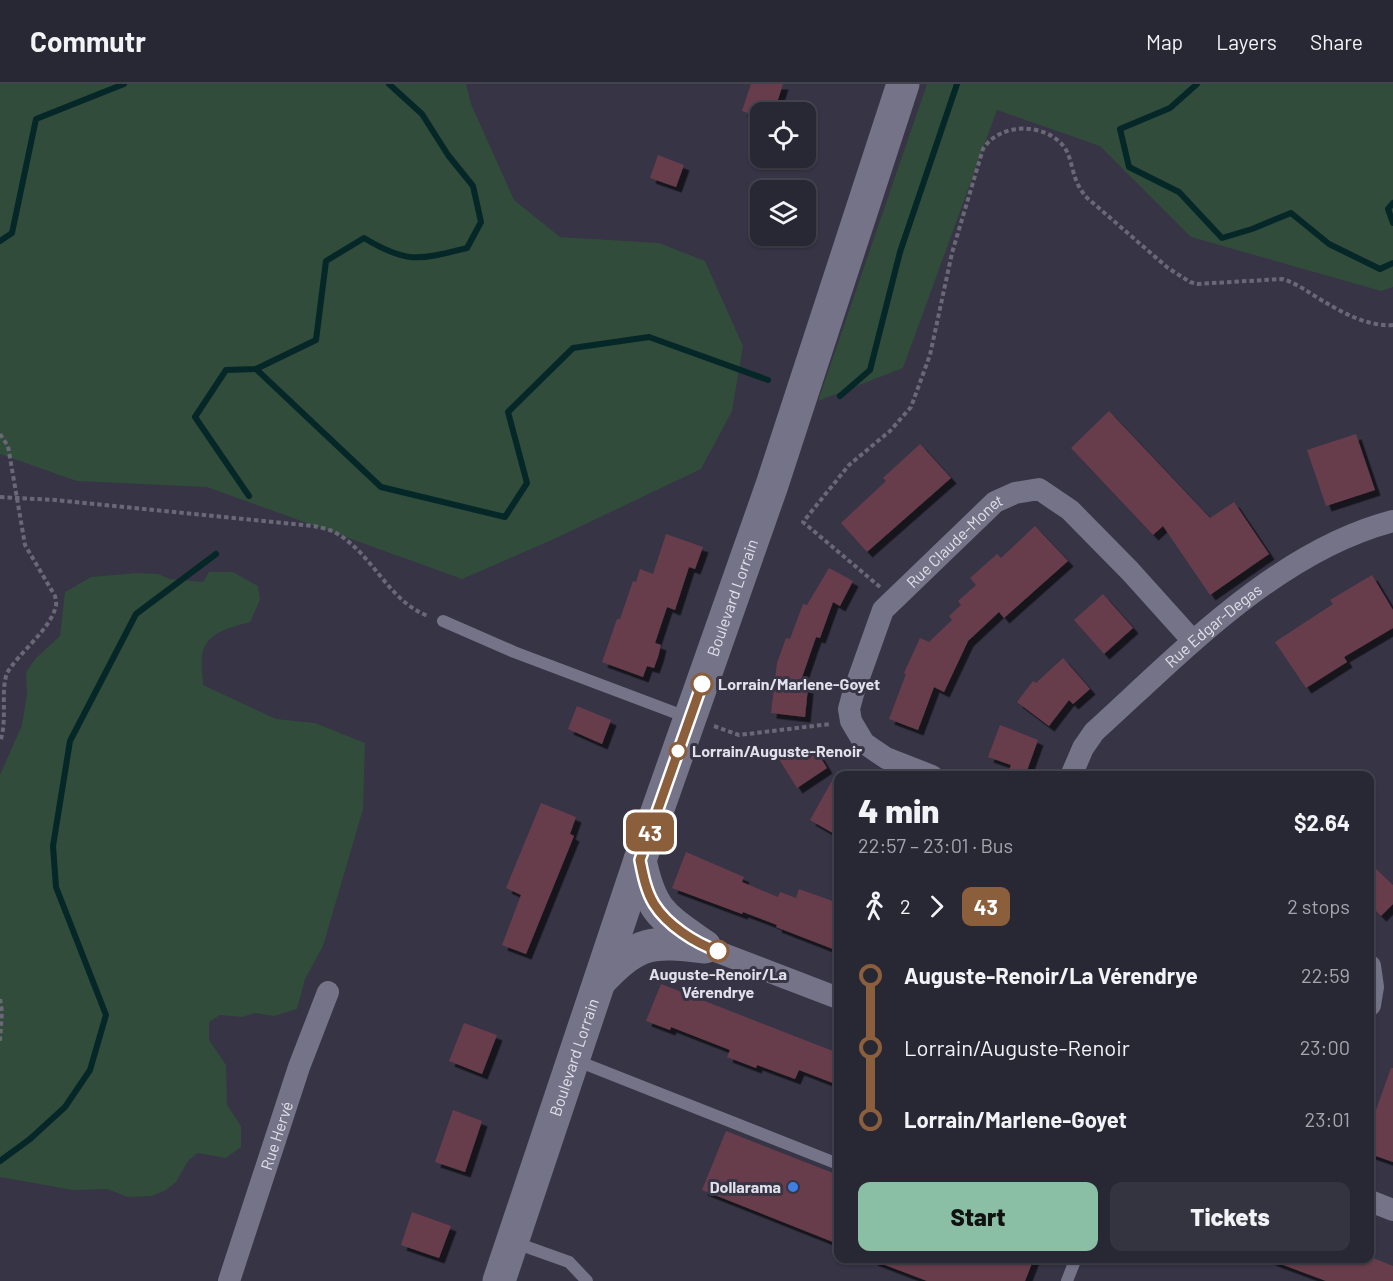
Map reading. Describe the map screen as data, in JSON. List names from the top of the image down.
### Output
{
  "streets": {
    "main road": ["Boulevard Lorrain"],
    "street": ["Rue Claude-Monet", "Rue Edgar-Degas", "Rue Hervé"]
  },
  "crossings": [
    ["Rue Claude-Monet", "Rue Edgar-Degas"]
  ],
  "places": [
    "Lorrain/Marlene-Goyet",
    "Lorrain/Auguste-Renoir",
    "Auguste-Renoir/La Vérendrye",
    "Dollarama"
  ],
  "lines": ["bus line 43"],
  "page": {
    "header": "Commutr",
    "nav": ["Map", "Layers", "Share"],
    "on_map": "43",
    "heading": ["4 min", "22:57 – 23:01 · Bus", "$2.64"],
    "legs": ["2", "43", "2 stops"],
    "list": [
      {
        "name": "Auguste-Renoir/La Vérendrye",
        "value": "22:59"
      },
      {
        "name": "Lorrain/Auguste-Renoir",
        "value": "23:00"
      },
      {
        "name": "Lorrain/Marlene-Goyet",
        "value": "23:01"
      }
    ],
    "buttons": ["Start", "Tickets"]
  }
}
